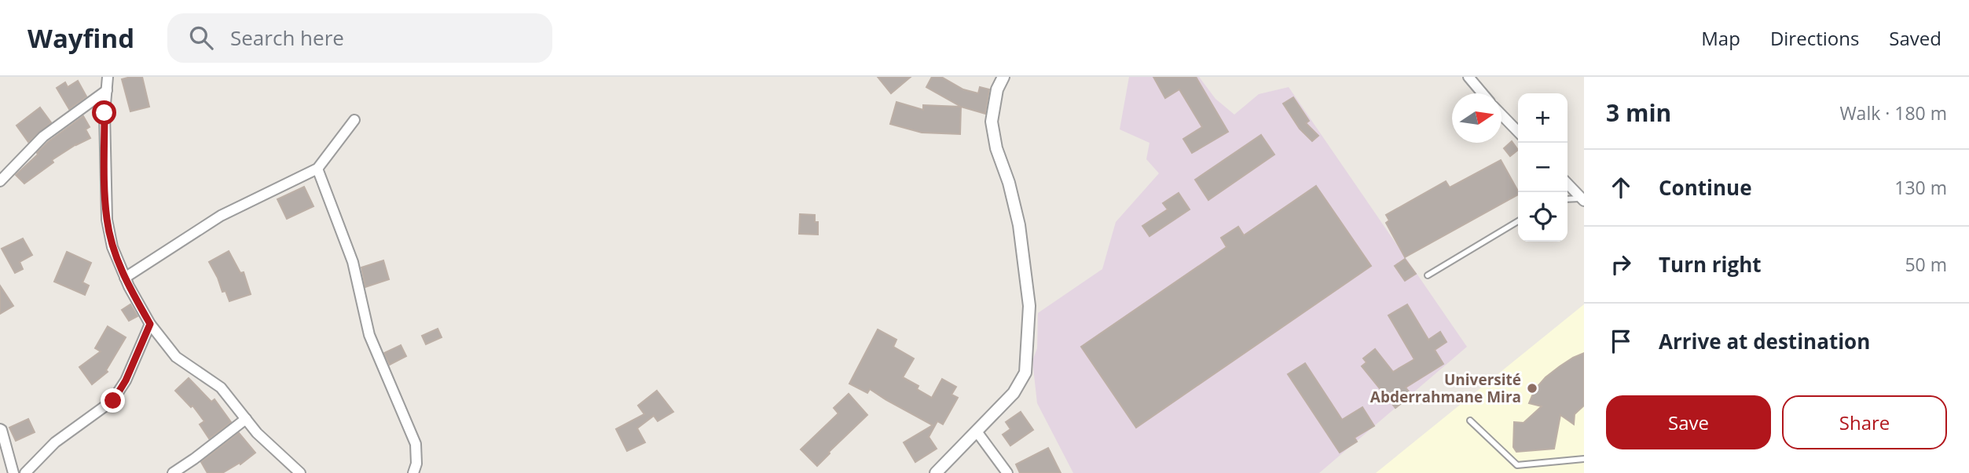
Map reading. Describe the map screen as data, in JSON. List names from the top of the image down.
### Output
{
  "places": ["Université Abderrahmane Mira"],
  "north": "right",
  "page": {
    "header": "Wayfind",
    "search": "Search here",
    "nav": ["Map", "Directions", "Saved"],
    "heading": ["3 min", "Walk · 180 m"],
    "map_buttons": ["+", "−"],
    "list": [
      ["Continue", "130 m"],
      ["Turn right", "50 m"],
      "Arrive at destination"
    ],
    "buttons": ["Save", "Share"]
  }
}
